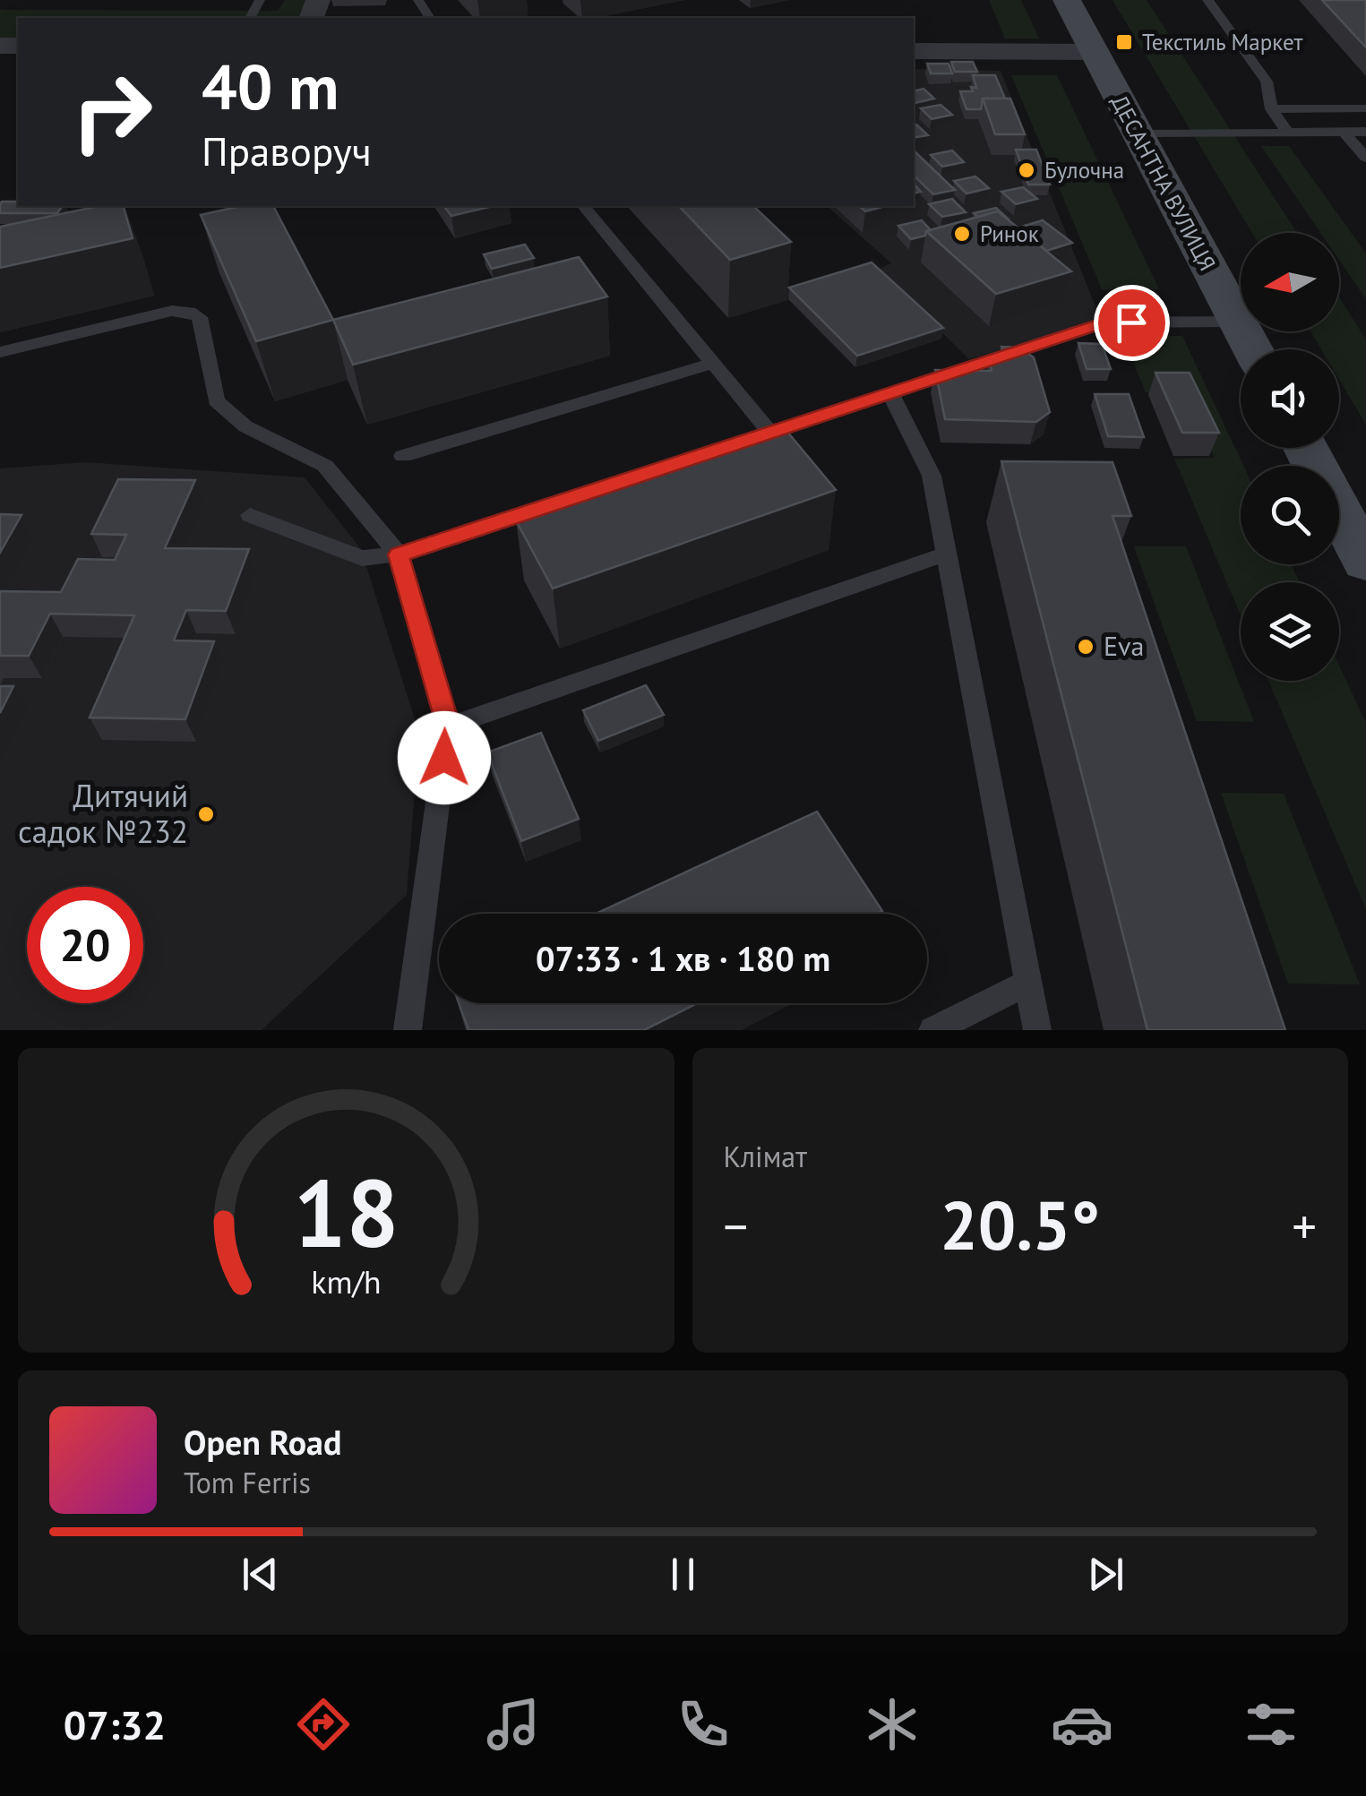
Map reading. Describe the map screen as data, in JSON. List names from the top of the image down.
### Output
{
  "streets": {
    "main road": ["ДЕСАНТНА ВУЛИЦЯ"]
  },
  "places": {
    "transit": ["Текстиль Маркет"],
    "other": [
      "Булочна",
      "Ринок",
      "Eva",
      "Дитячий садок №232"
    ]
  },
  "north": "left",
  "page": {
    "turn": ["40 m", "Праворуч"],
    "limit": "20",
    "trip": "07:33 · 1 хв · 180 m",
    "tile": "Клімат",
    "heat": ["−", "20.5°", "+"],
    "song": ["Open Road", "Tom Ferris"],
    "tabs": "07:32",
    "gauge": ["18", "km/h"]
  }
}
